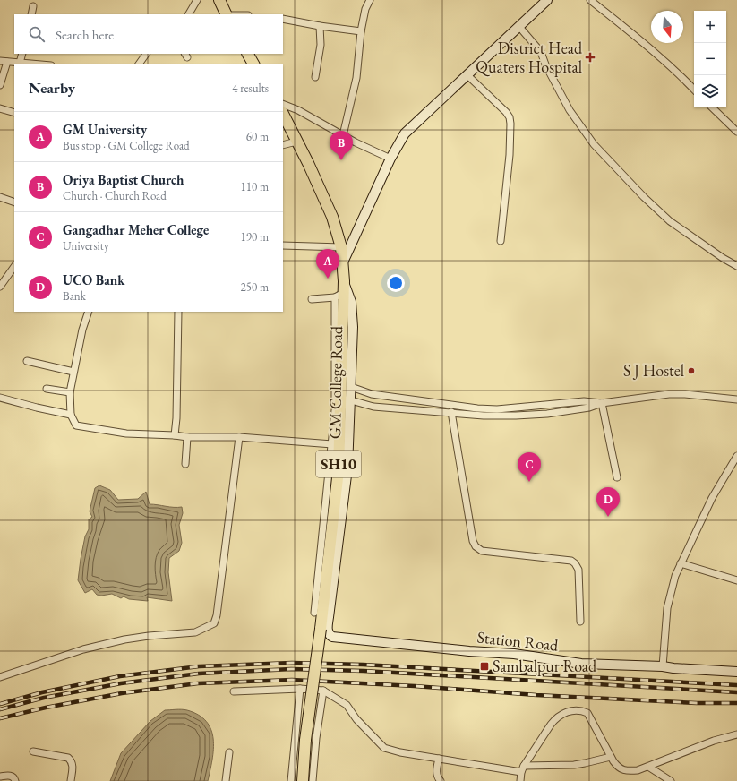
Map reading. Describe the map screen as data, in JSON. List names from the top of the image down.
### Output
{
  "streets": {
    "main road": ["SH10"],
    "street": ["GM College Road", "Station Road"]
  },
  "crossings": [
    ["GM College Road", "SH10"],
    ["GM College Road", "Station Road"]
  ],
  "places": {
    "health": ["District Head Quaters Hospital"],
    "other": ["S J Hostel"],
    "transit": ["Sambalpur Road"]
  },
  "north": "bottom",
  "page": {
    "map_buttons": ["+", "−"],
    "search": "Search here",
    "heading": ["Nearby", "4 results"],
    "list": [
      {
        "mark": "A",
        "name": "GM University",
        "note": "Bus stop · GM College Road",
        "value": "60 m"
      },
      {
        "mark": "B",
        "name": "Oriya Baptist Church",
        "note": "Church · Church Road",
        "value": "110 m"
      },
      {
        "mark": "C",
        "name": "Gangadhar Meher College",
        "note": "University",
        "value": "190 m"
      },
      {
        "mark": "D",
        "name": "UCO Bank",
        "note": "Bank",
        "value": "250 m"
      }
    ],
    "pins": [
      "B",
      "A",
      "C",
      "D"
    ]
  }
}
